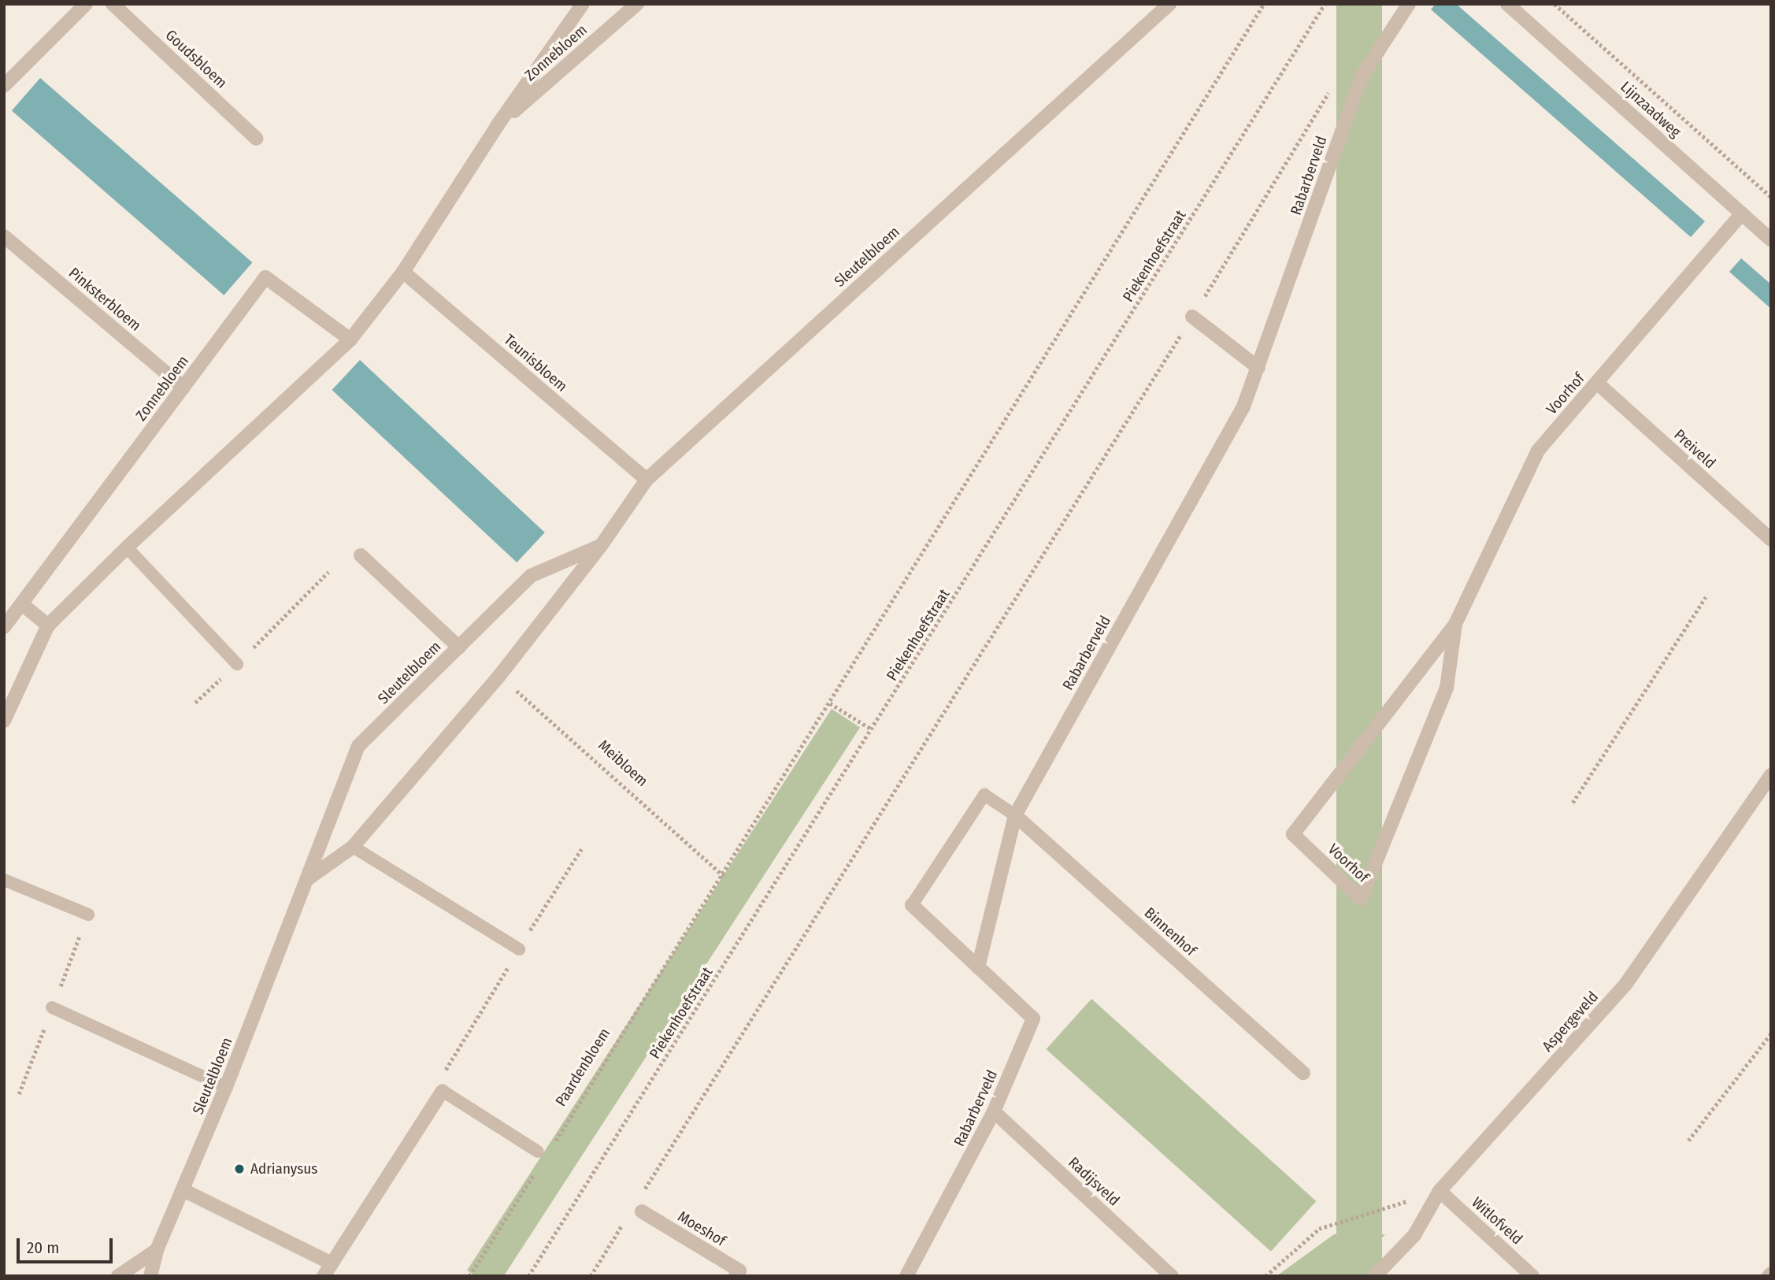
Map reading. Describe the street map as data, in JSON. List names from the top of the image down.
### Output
{
  "streets": {
    "street": [
      "Zonnebloem",
      "Goudsbloem",
      "Lijnzaadweg",
      "Rabarberveld",
      "Sleutelbloem",
      "Pinksterbloem",
      "Teunisbloem",
      "Voorhof",
      "Preiveld",
      "Binnenhof",
      "Aspergeveld",
      "Radijsveld",
      "Witlofveld",
      "Moeshof"
    ],
    "path": ["Piekenhoefstraat", "Meibloem", "Paardenbloem"]
  },
  "crossings": [
    ["Zonnebloem", "Pinksterbloem"],
    ["Zonnebloem", "Teunisbloem"],
    ["Lijnzaadweg", "Voorhof"],
    ["Rabarberveld", "Binnenhof"],
    ["Rabarberveld", "Radijsveld"],
    ["Sleutelbloem", "Teunisbloem"],
    ["Sleutelbloem", "Meibloem"],
    ["Voorhof", "Preiveld"],
    ["Meibloem", "Paardenbloem"],
    ["Aspergeveld", "Witlofveld"]
  ],
  "places": ["Adrianysus"],
  "scale_bar": "20 m"
}
